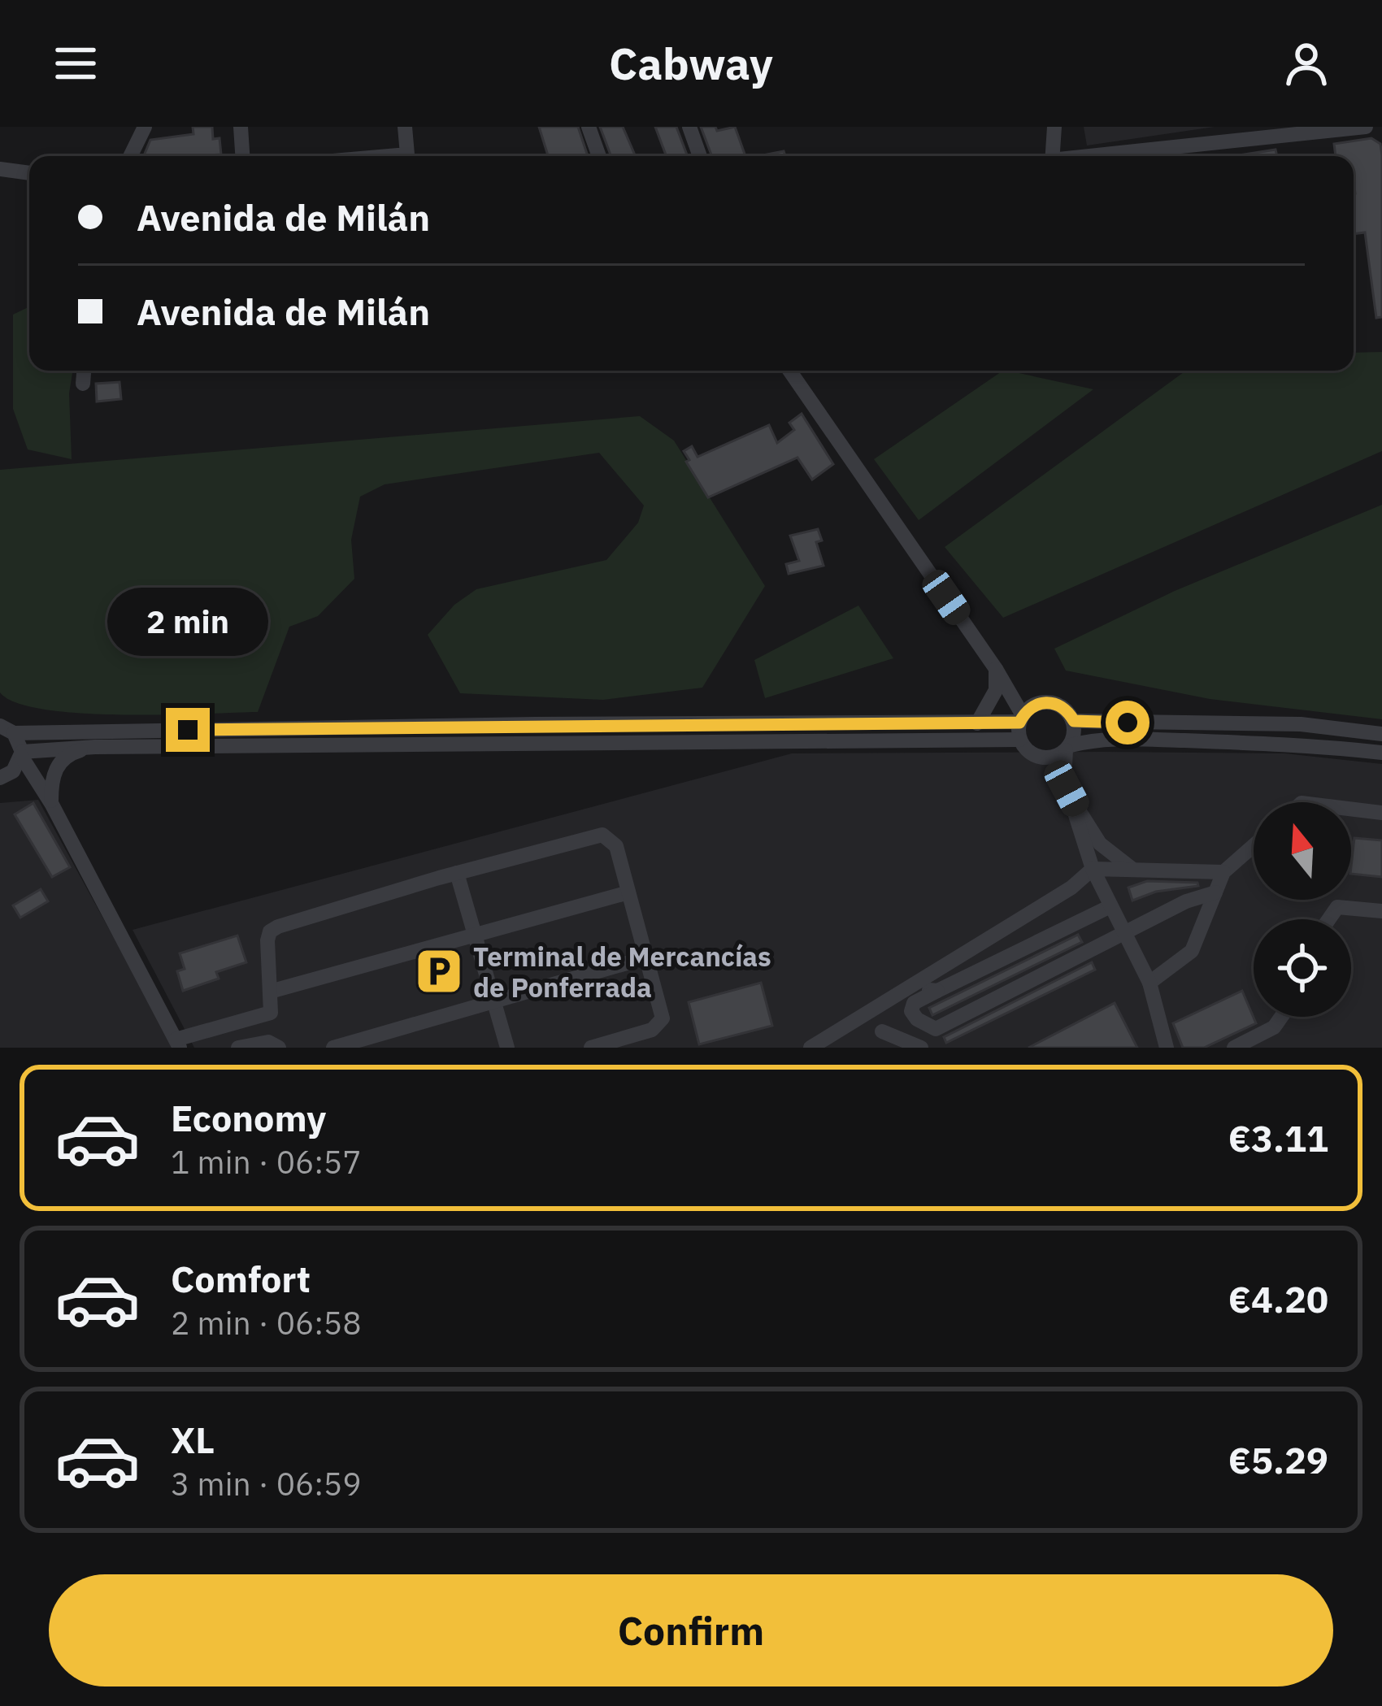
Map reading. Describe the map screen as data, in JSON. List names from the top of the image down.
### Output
{
  "places": {
    "parking": ["Terminal de Mercancías de Ponferrada"]
  },
  "north": "top",
  "page": {
    "header": "Cabway",
    "banner": ["Avenida de Milán", "Avenida de Milán"],
    "bubble": "2 min",
    "list": [
      {
        "name": "Economy",
        "note": "1 min · 06:57",
        "value": "€3.11"
      },
      {
        "name": "Comfort",
        "note": "2 min · 06:58",
        "value": "€4.20"
      },
      {
        "name": "XL",
        "note": "3 min · 06:59",
        "value": "€5.29"
      }
    ],
    "buttons": "Confirm"
  }
}
